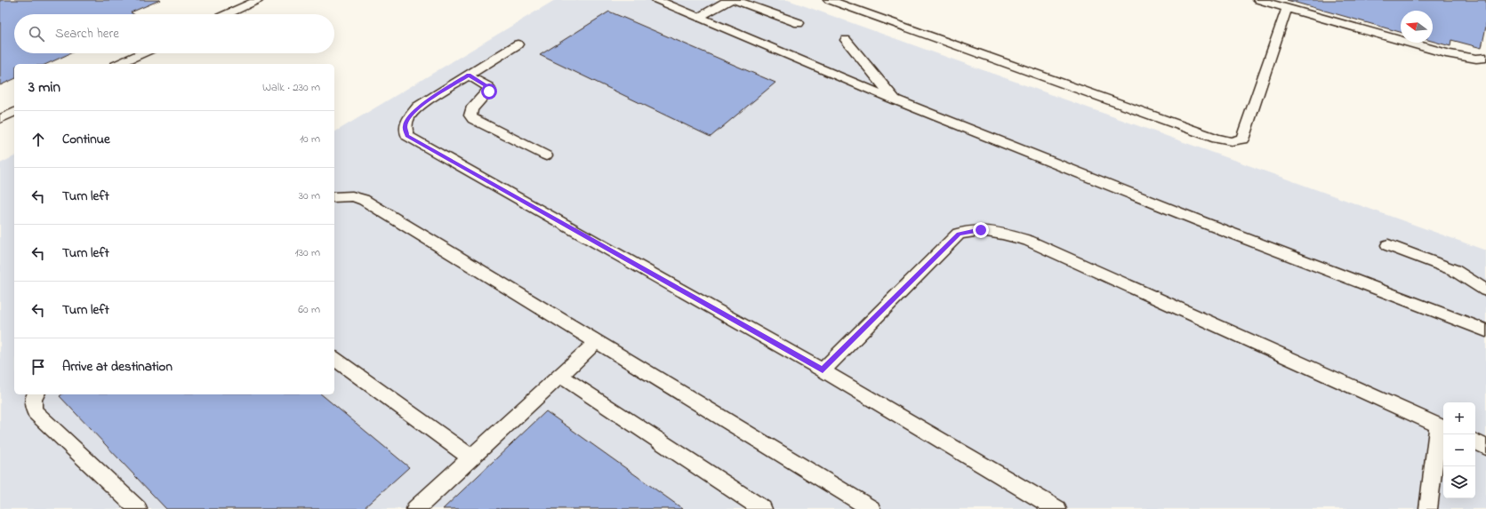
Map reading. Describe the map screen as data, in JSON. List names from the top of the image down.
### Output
{
  "north": "left",
  "page": {
    "search": "Search here",
    "heading": ["3 min", "Walk · 230 m"],
    "list": [
      ["Continue", "10 m"],
      ["Turn left", "30 m"],
      ["Turn left", "130 m"],
      ["Turn left", "60 m"],
      "Arrive at destination"
    ],
    "map_buttons": ["+", "−"]
  }
}
